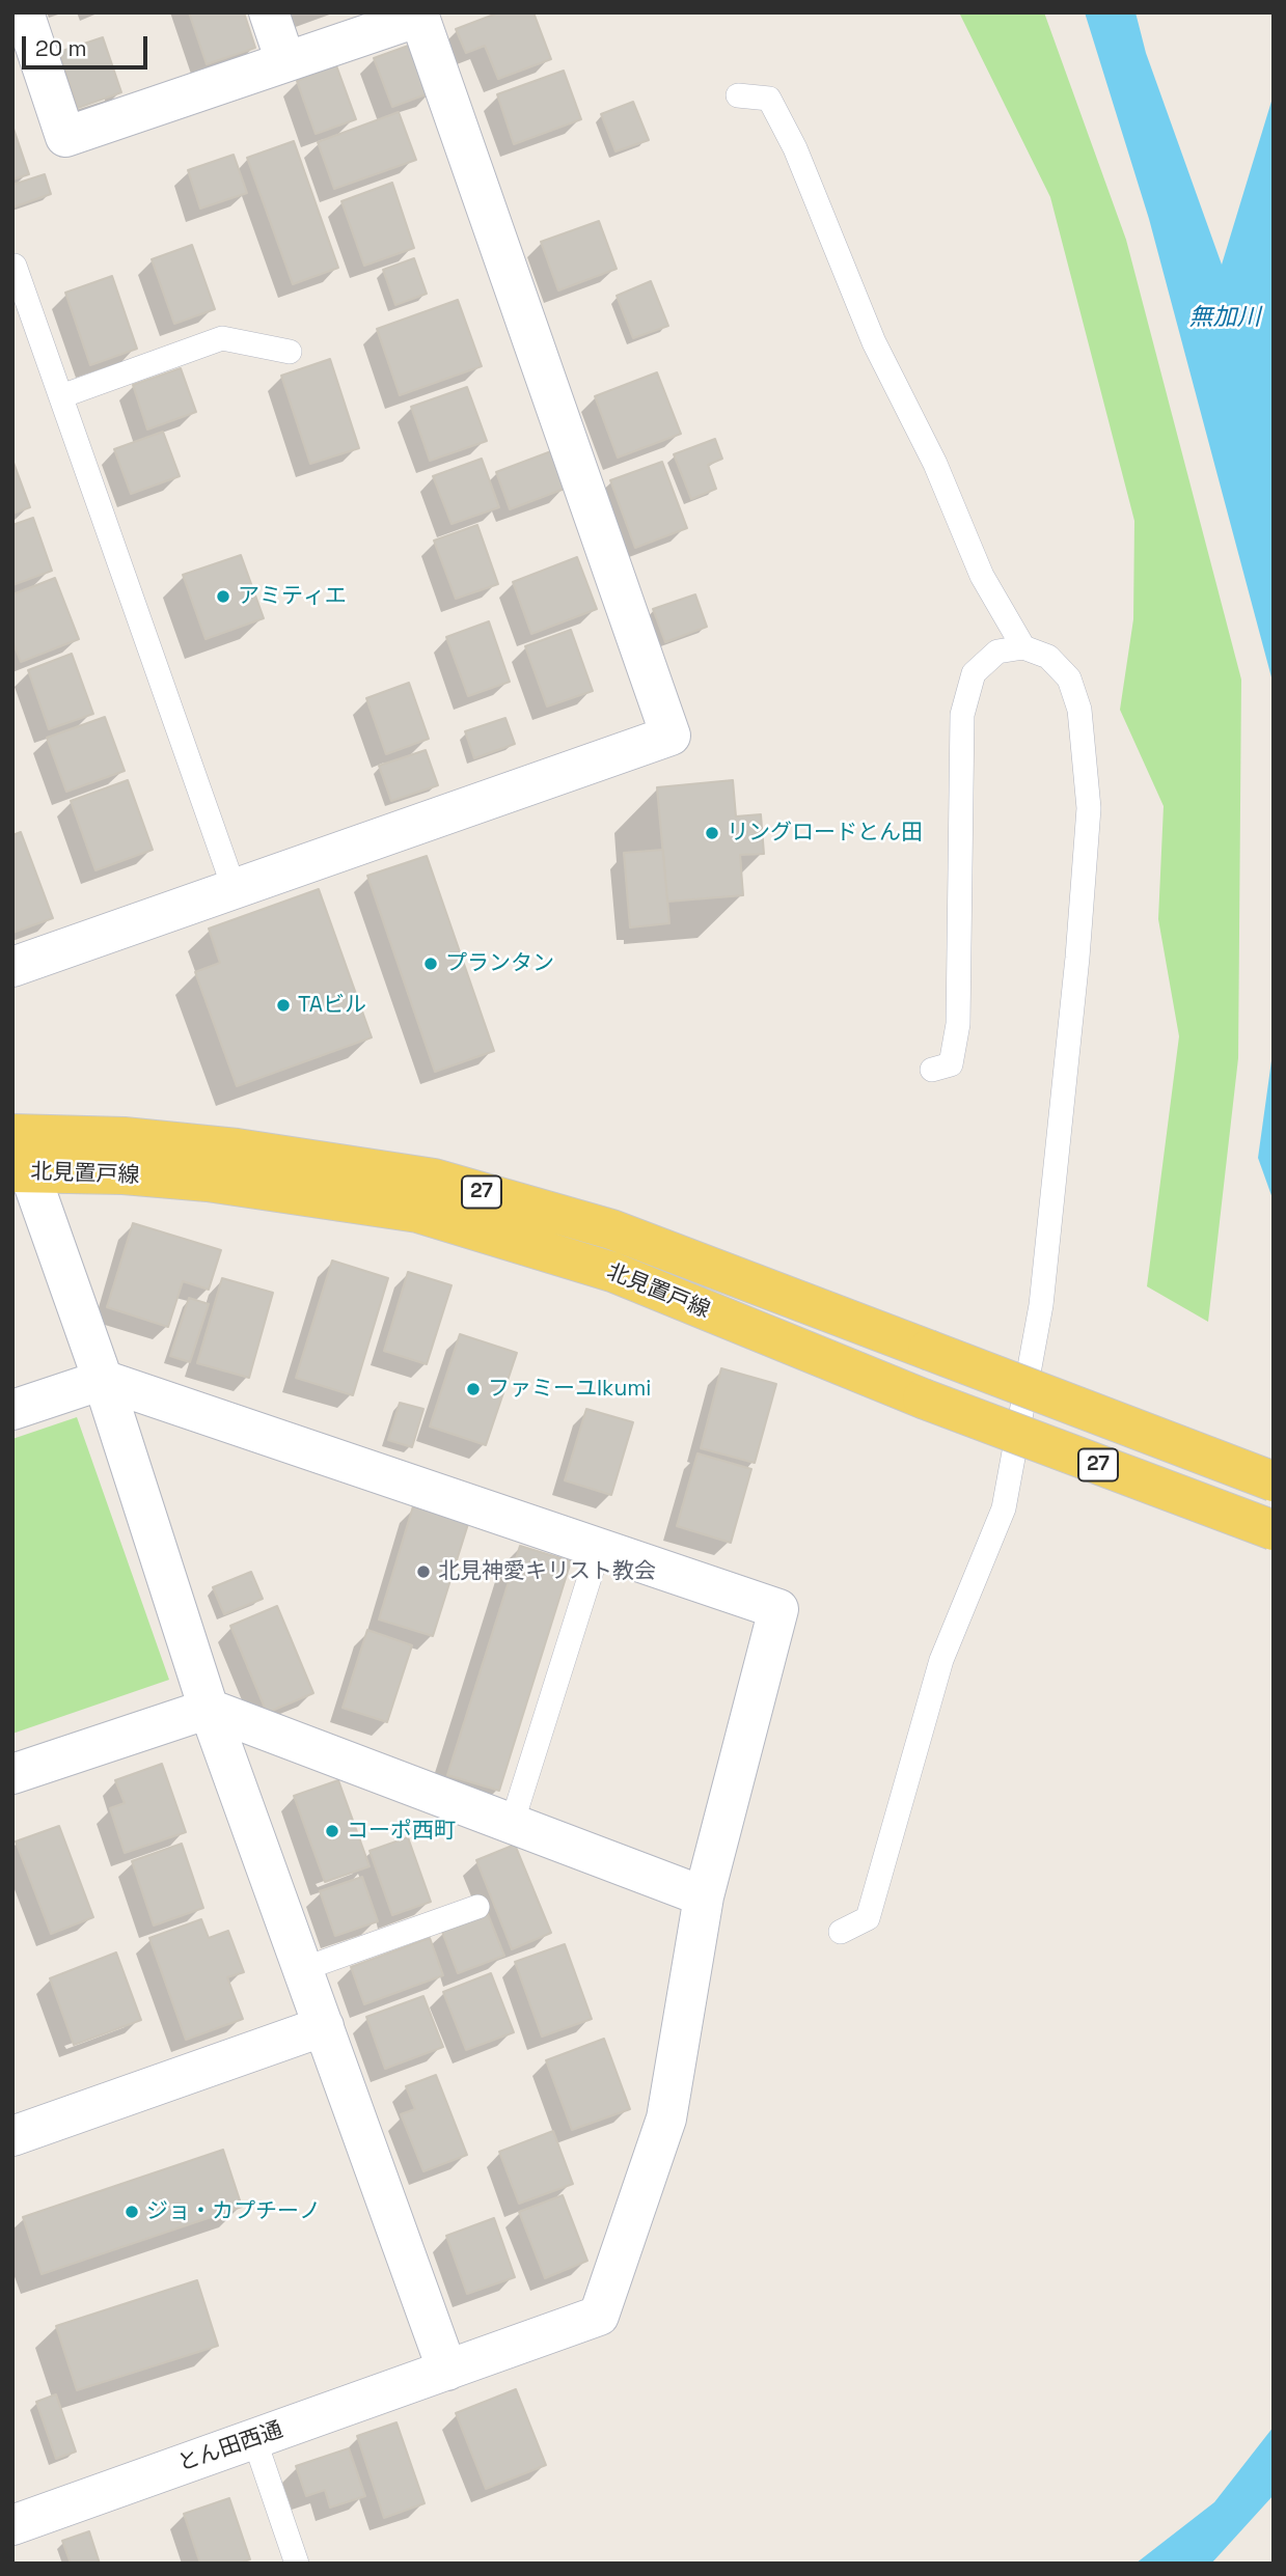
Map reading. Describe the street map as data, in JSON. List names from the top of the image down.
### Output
{
  "streets": {
    "main road": ["北見置戸線", "27"],
    "street": ["とん田西通"]
  },
  "water": ["無加川"],
  "places": [
    "アミティエ",
    "リングロードとん田",
    "プランタン",
    "TAビル",
    "ファミーユIkumi",
    "北見神愛キリスト教会",
    "コーポ西町",
    "ジョ・カプチーノ"
  ],
  "scale_bar": "20 m"
}
